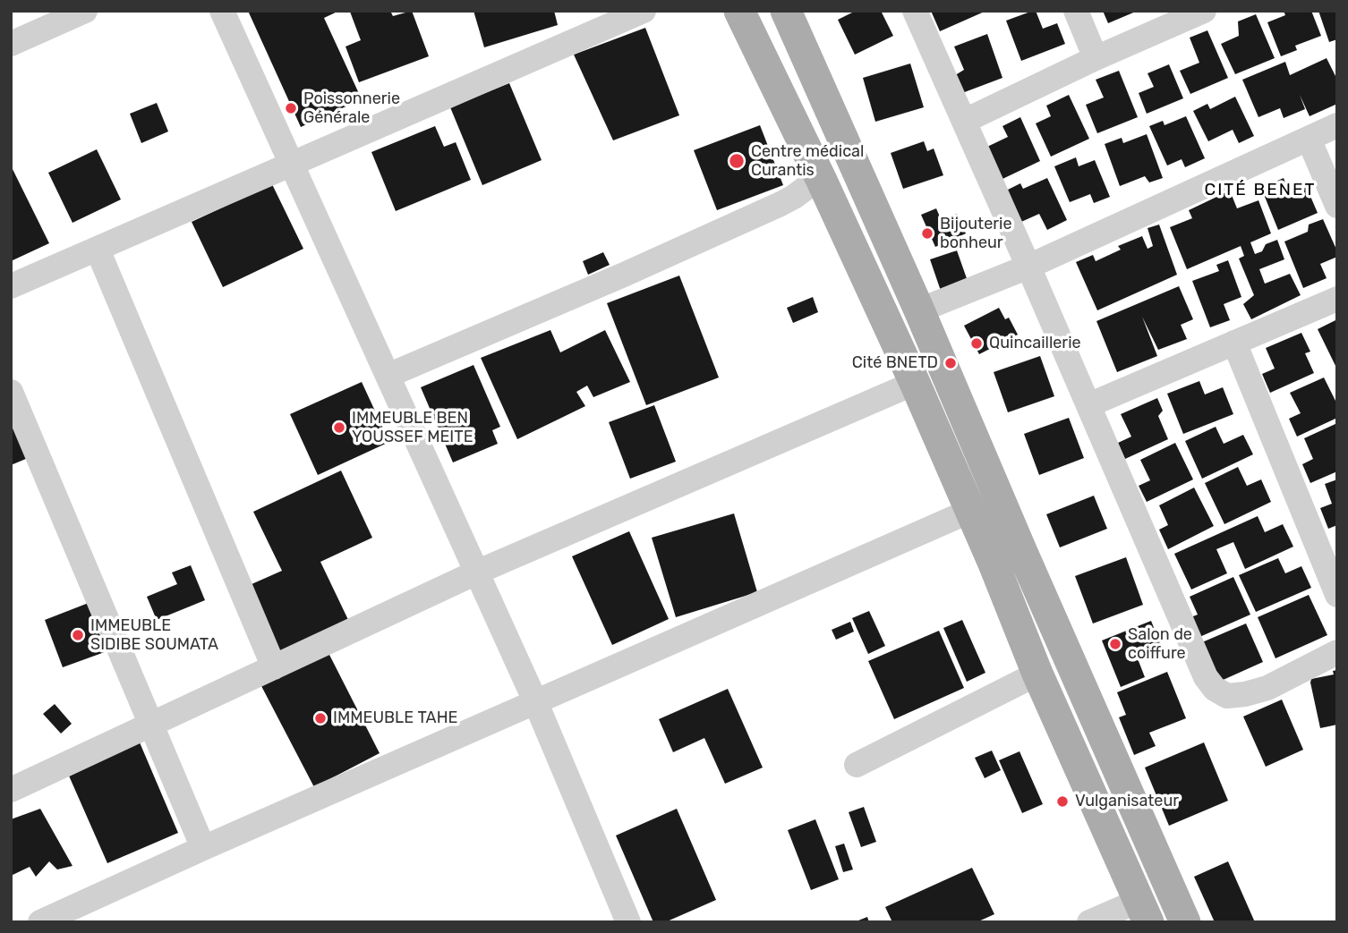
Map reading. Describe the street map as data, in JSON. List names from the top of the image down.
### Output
{
  "districts": ["CITÉ BENET"],
  "places": [
    "Poissonnerie Générale",
    "Centre médical Curantis",
    "Bijouterie bonheur",
    "Quincaillerie",
    "Cité BNETD",
    "IMMEUBLE BEN YOUSSEF MEITE",
    "IMMEUBLE SIDIBE SOUMATA",
    "Salon de coiffure",
    "IMMEUBLE TAHE",
    "Vulganisateur"
  ]
}
